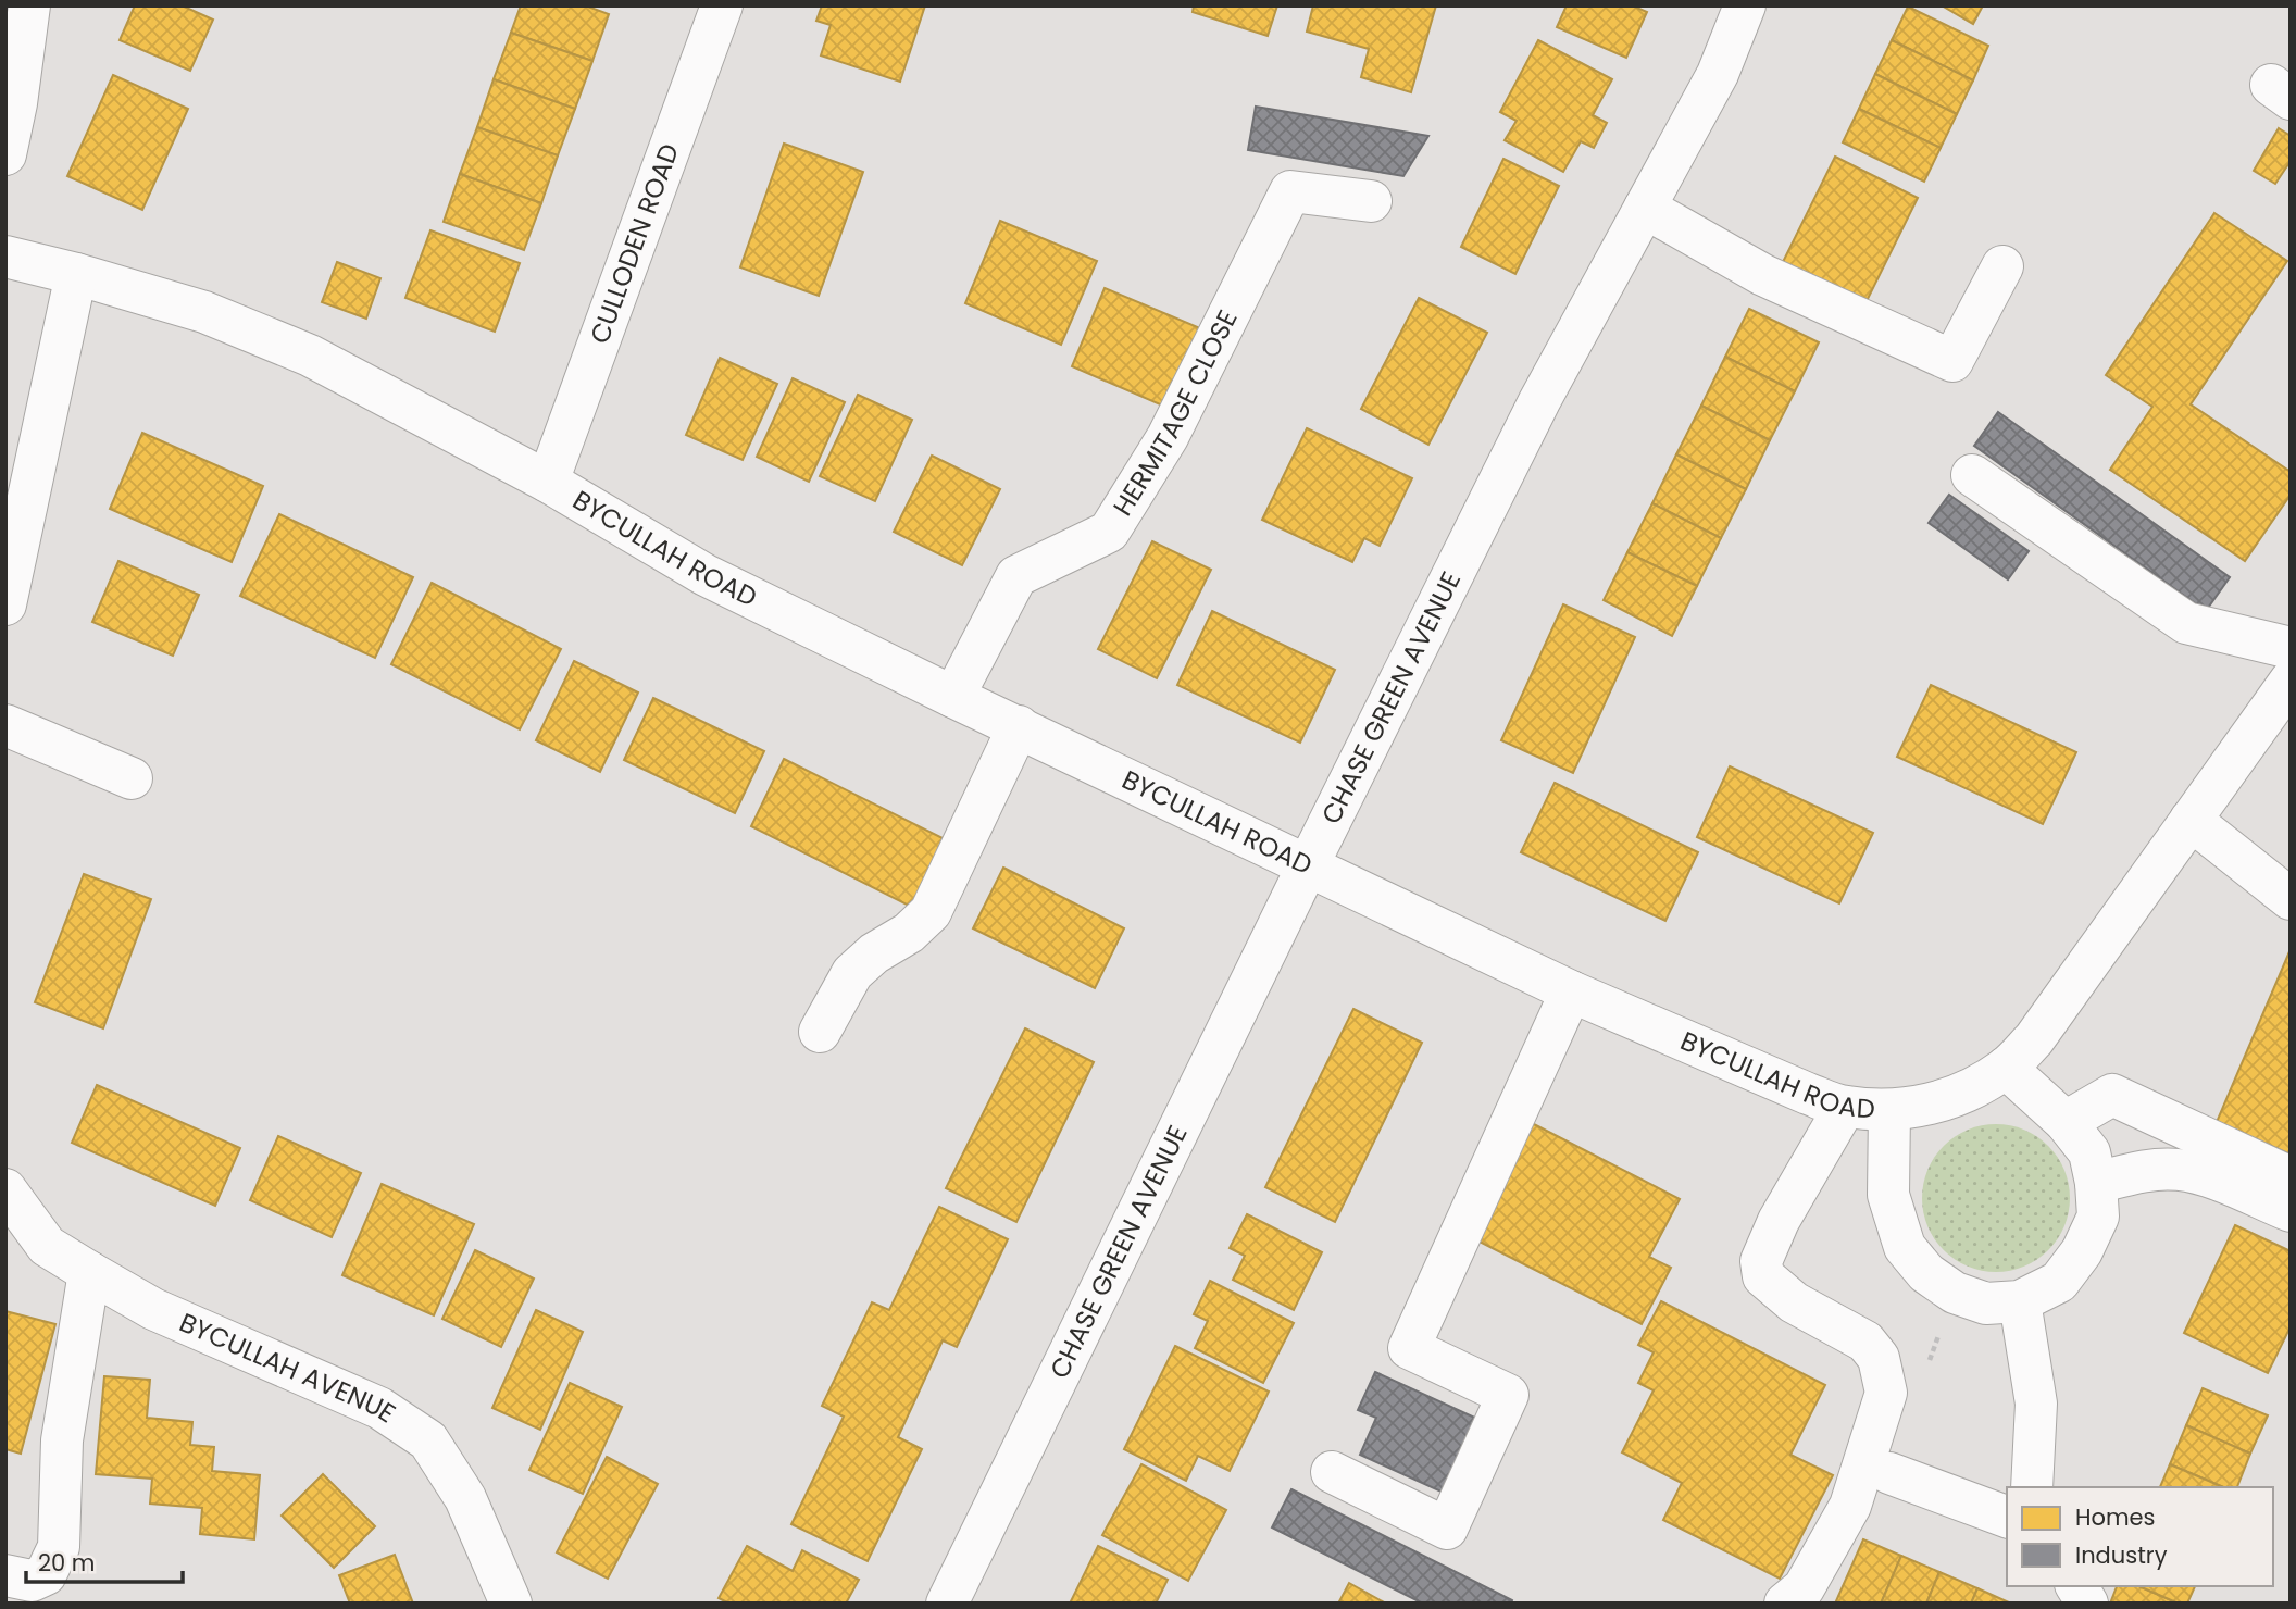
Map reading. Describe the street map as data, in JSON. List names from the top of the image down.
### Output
{
  "streets": {
    "street": [
      "CULLODEN ROAD",
      "HERMITAGE CLOSE",
      "BYCULLAH ROAD",
      "CHASE GREEN AVENUE",
      "BYCULLAH AVENUE"
    ]
  },
  "crossings": [
    ["CULLODEN ROAD", "BYCULLAH ROAD"],
    ["HERMITAGE CLOSE", "BYCULLAH ROAD"],
    ["BYCULLAH ROAD", "CHASE GREEN AVENUE"]
  ],
  "legend": ["Homes", "Industry"],
  "scale_bar": "20 m"
}
